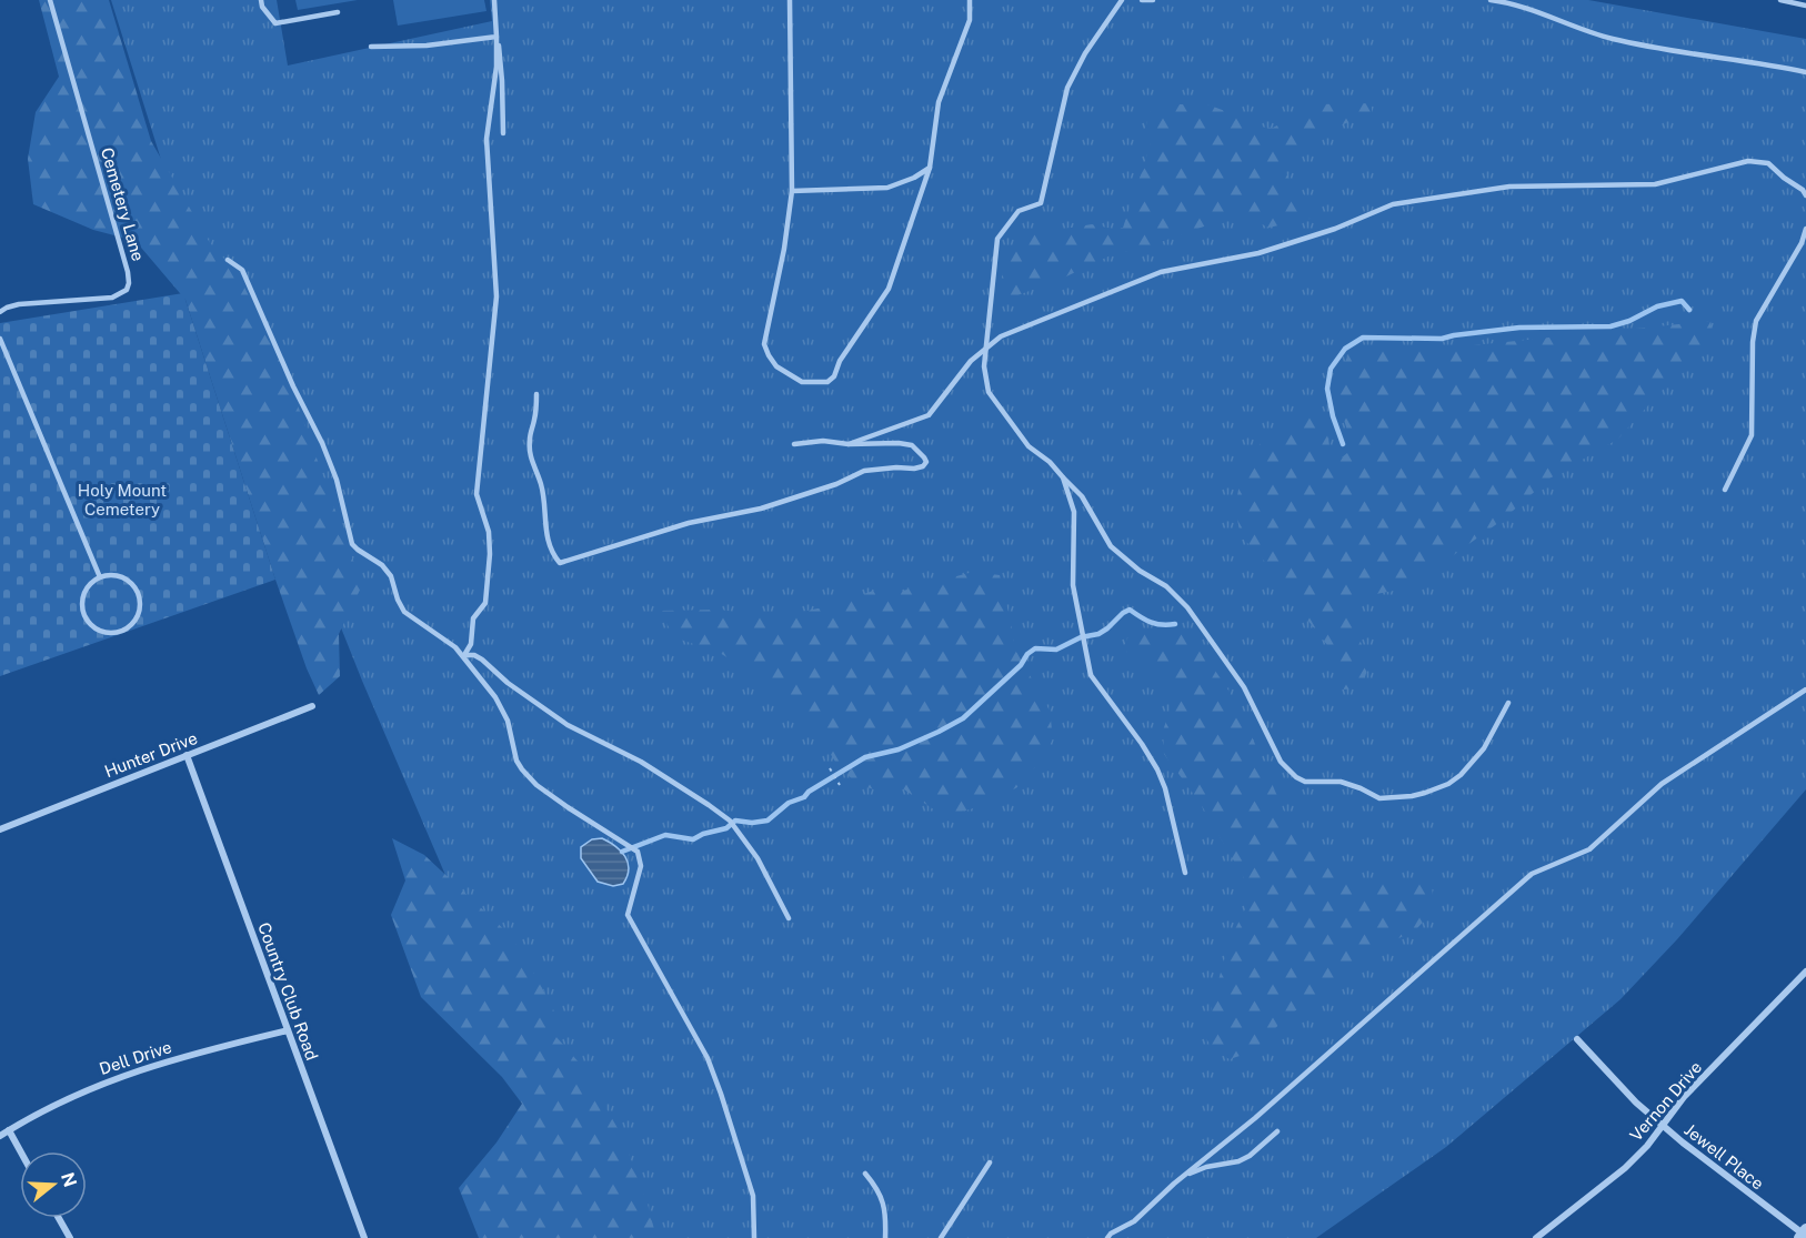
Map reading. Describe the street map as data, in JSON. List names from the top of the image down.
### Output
{
  "streets": {
    "street": [
      "Hunter Drive",
      "Country Club Road",
      "Dell Drive",
      "Vernon Drive",
      "Jewell Place"
    ],
    "lane": ["Cemetery Lane"]
  },
  "crossings": [
    ["Hunter Drive", "Country Club Road"],
    ["Country Club Road", "Dell Drive"],
    ["Vernon Drive", "Jewell Place"]
  ],
  "parks": ["Holy Mount Cemetery"],
  "north": "right"
}
